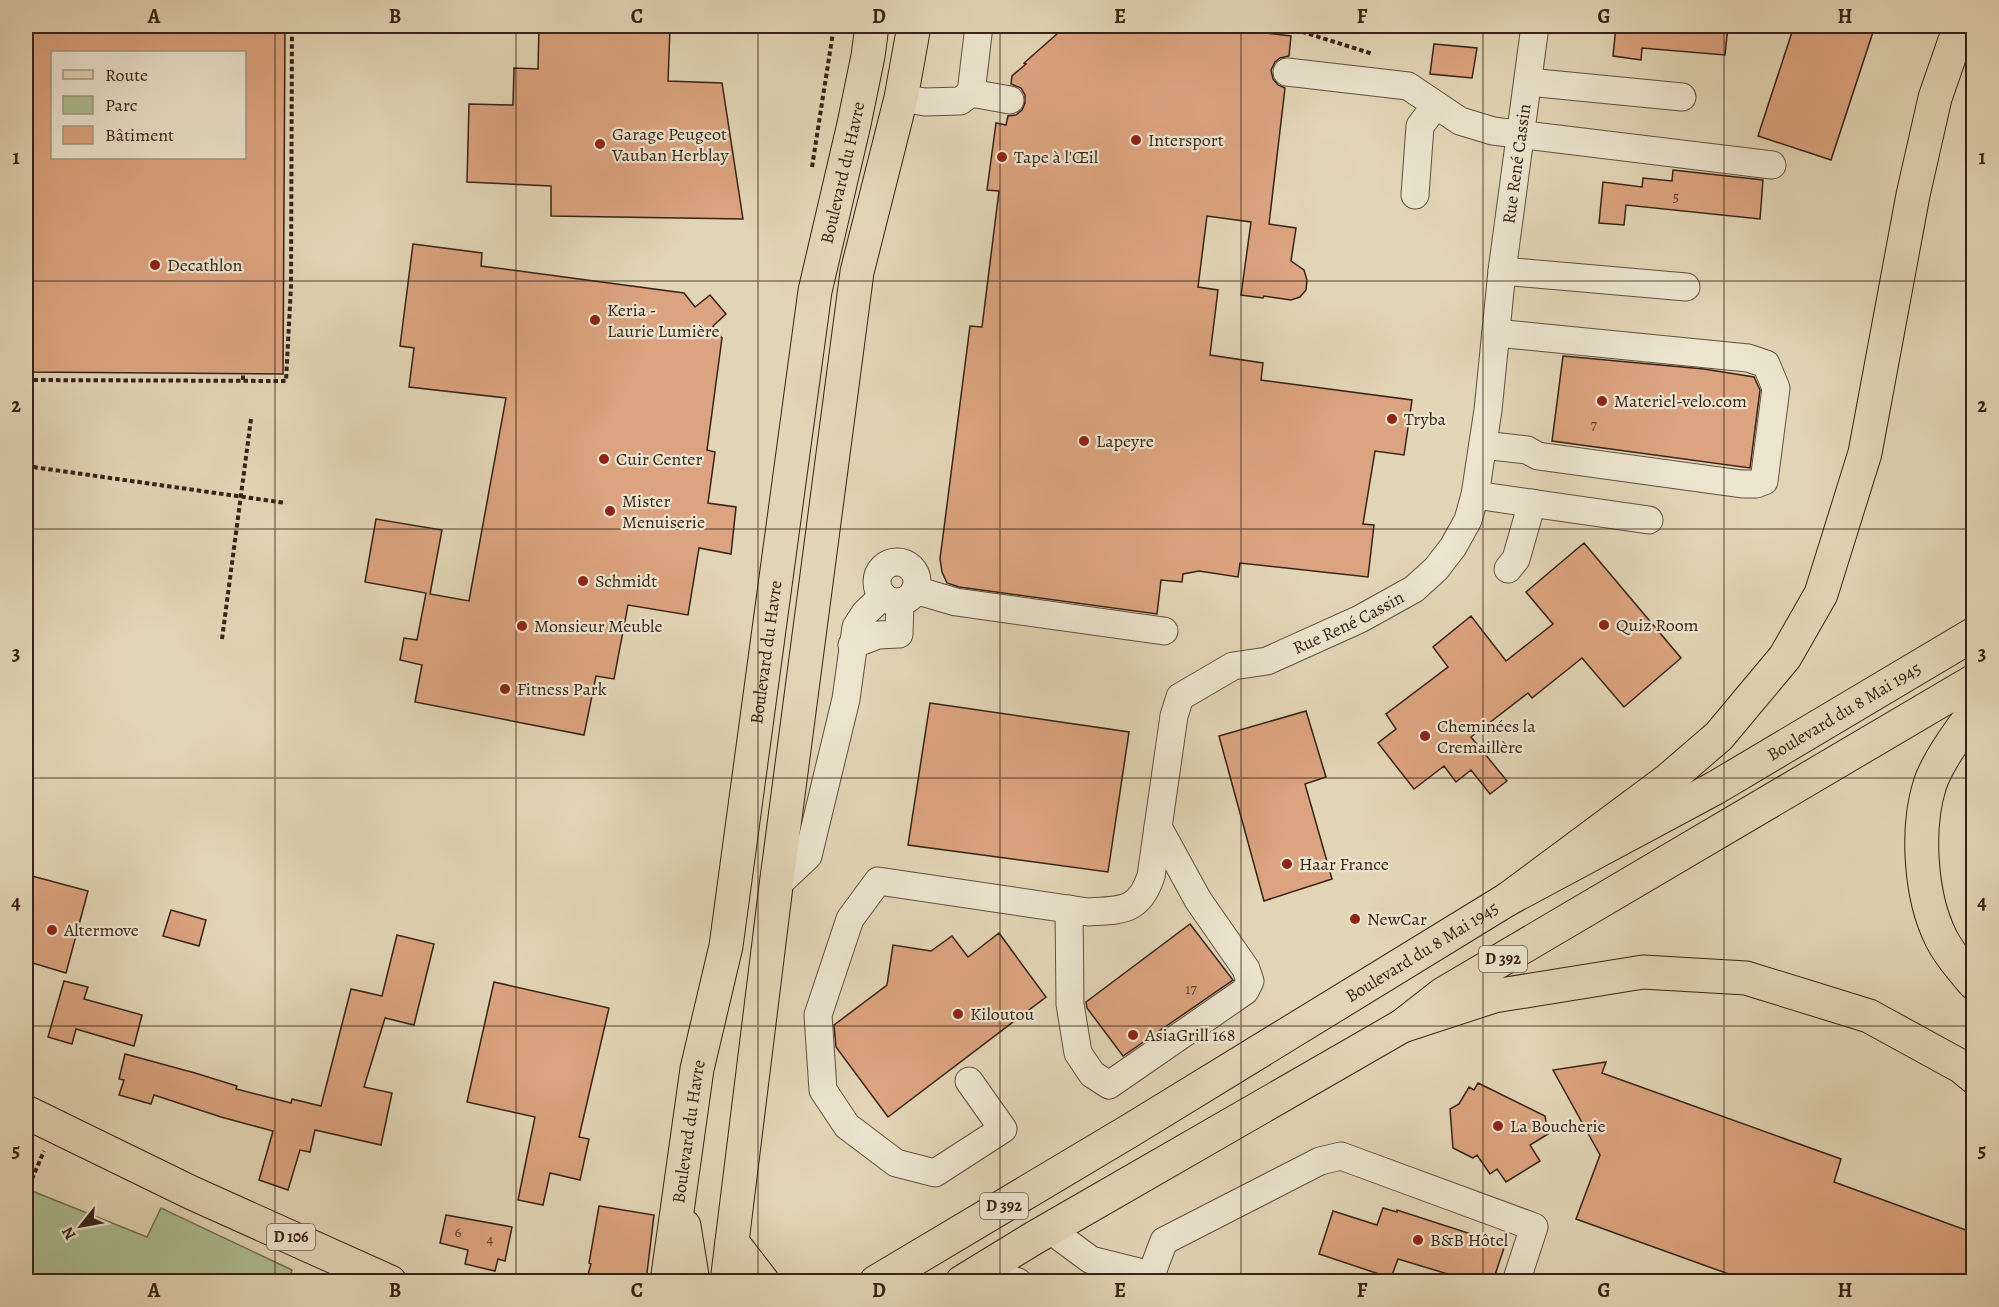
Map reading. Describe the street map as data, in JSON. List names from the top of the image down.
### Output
{
  "streets": {
    "main road": [
      "Boulevard du Havre",
      "Boulevard du 8 Mai 1945",
      "D 392",
      "D 106"
    ],
    "street": ["Rue René Cassin"]
  },
  "places": [
    "Intersport",
    "Garage Peugeot Vauban Herblay",
    "Tape à l'Œil",
    "Decathlon",
    "Keria - Laurie Lumière",
    "Materiel-velo.com",
    "Tryba",
    "Lapeyre",
    "Cuir Center",
    "Mister Menuiserie",
    "Schmidt",
    "Quiz Room",
    "Monsieur Meuble",
    "Fitness Park",
    "Cheminées la Cremaillère",
    "Haar France",
    "NewCar",
    "Altermove",
    "Kiloutou",
    "AsiaGrill 168",
    "La Boucherie",
    "B&B Hôtel"
  ],
  "house_numbers": [
    "5",
    "7",
    "17",
    "6",
    "4"
  ],
  "legend": ["Route", "Parc", "Bâtiment"],
  "north": "bottom left",
  "grid": {
    "columns": [
      "A",
      "B",
      "C",
      "D",
      "E",
      "F",
      "G",
      "H"
    ],
    "rows": [
      "1",
      "2",
      "3",
      "4",
      "5"
    ]
  }
}
